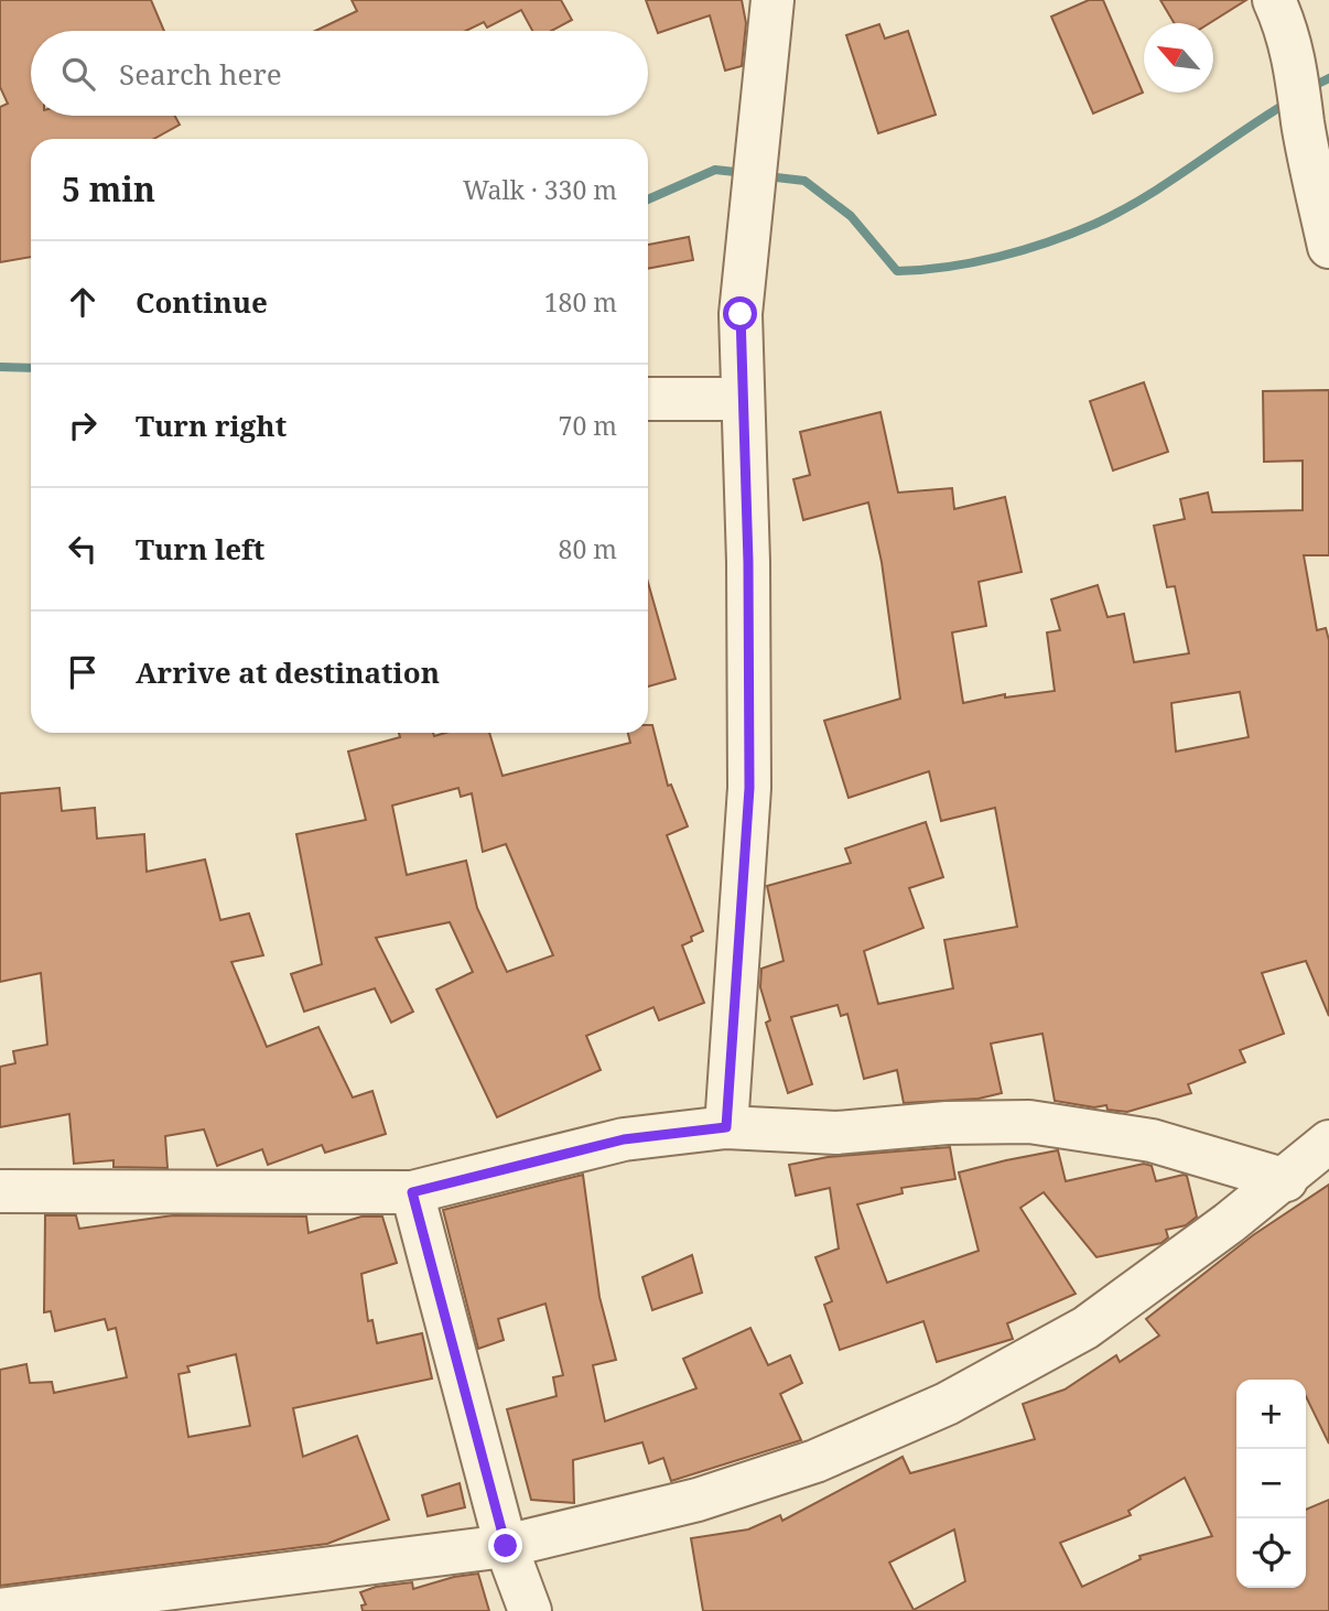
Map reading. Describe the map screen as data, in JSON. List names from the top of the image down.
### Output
{
  "north": "top left",
  "page": {
    "search": "Search here",
    "heading": ["5 min", "Walk · 330 m"],
    "list": [
      ["Continue", "180 m"],
      ["Turn right", "70 m"],
      ["Turn left", "80 m"],
      "Arrive at destination"
    ],
    "map_buttons": ["+", "−"]
  }
}
